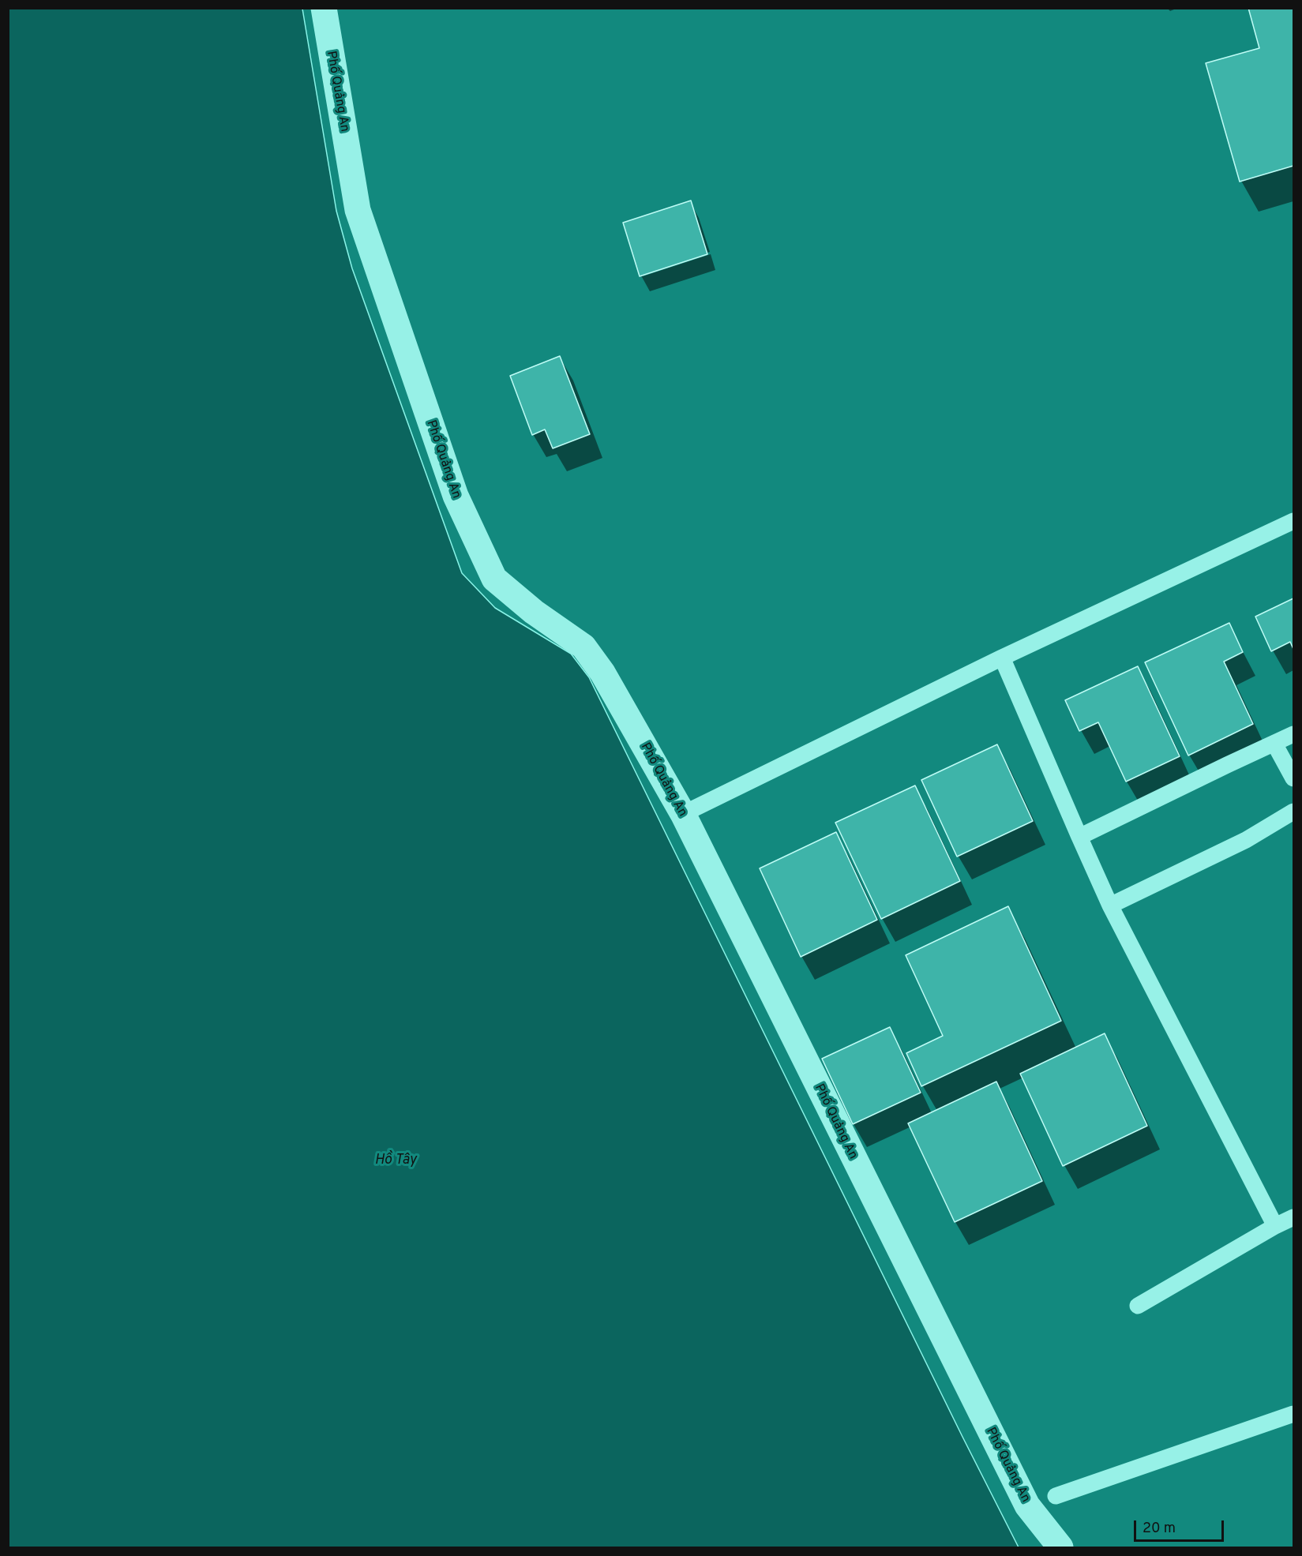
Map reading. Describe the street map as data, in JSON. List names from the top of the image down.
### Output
{
  "streets": {
    "street": ["Phố Quảng An"]
  },
  "water": ["Hồ Tây"],
  "scale_bar": "20 m"
}
